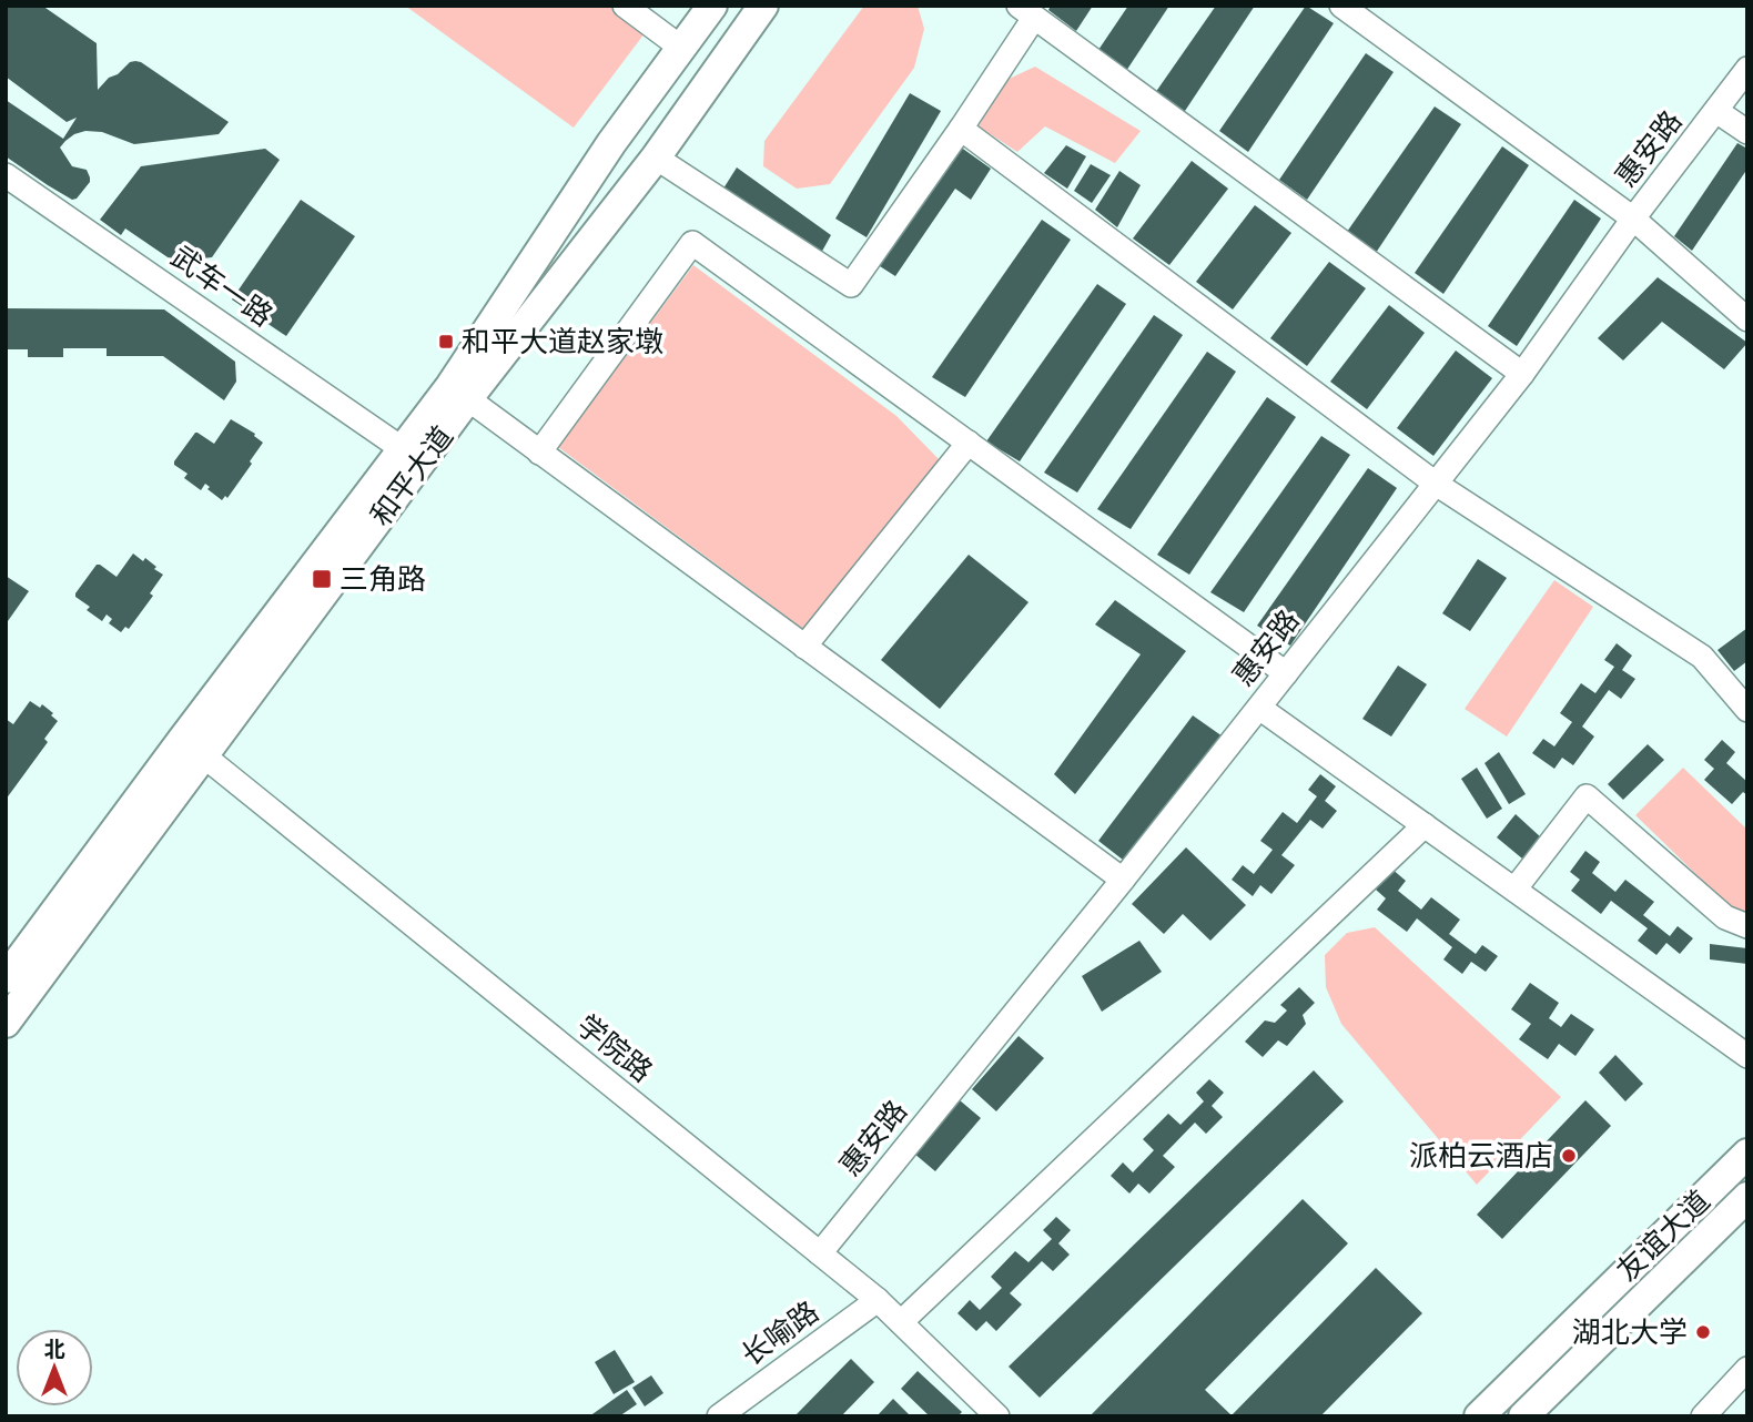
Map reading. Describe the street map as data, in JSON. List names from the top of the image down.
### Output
{
  "streets": {
    "main road": ["和平大道", "友谊大道"],
    "street": [
      "惠安路",
      "武车一路",
      "学院路",
      "长喻路"
    ]
  },
  "crossings": [
    ["惠安路", "学院路"],
    ["武车一路", "和平大道"],
    ["和平大道", "学院路"],
    ["学院路", "长喻路"]
  ],
  "places": {
    "transit": ["和平大道赵家墩", "三角路"],
    "other": ["派柏云酒店", "湖北大学"]
  },
  "north": "top"
}
